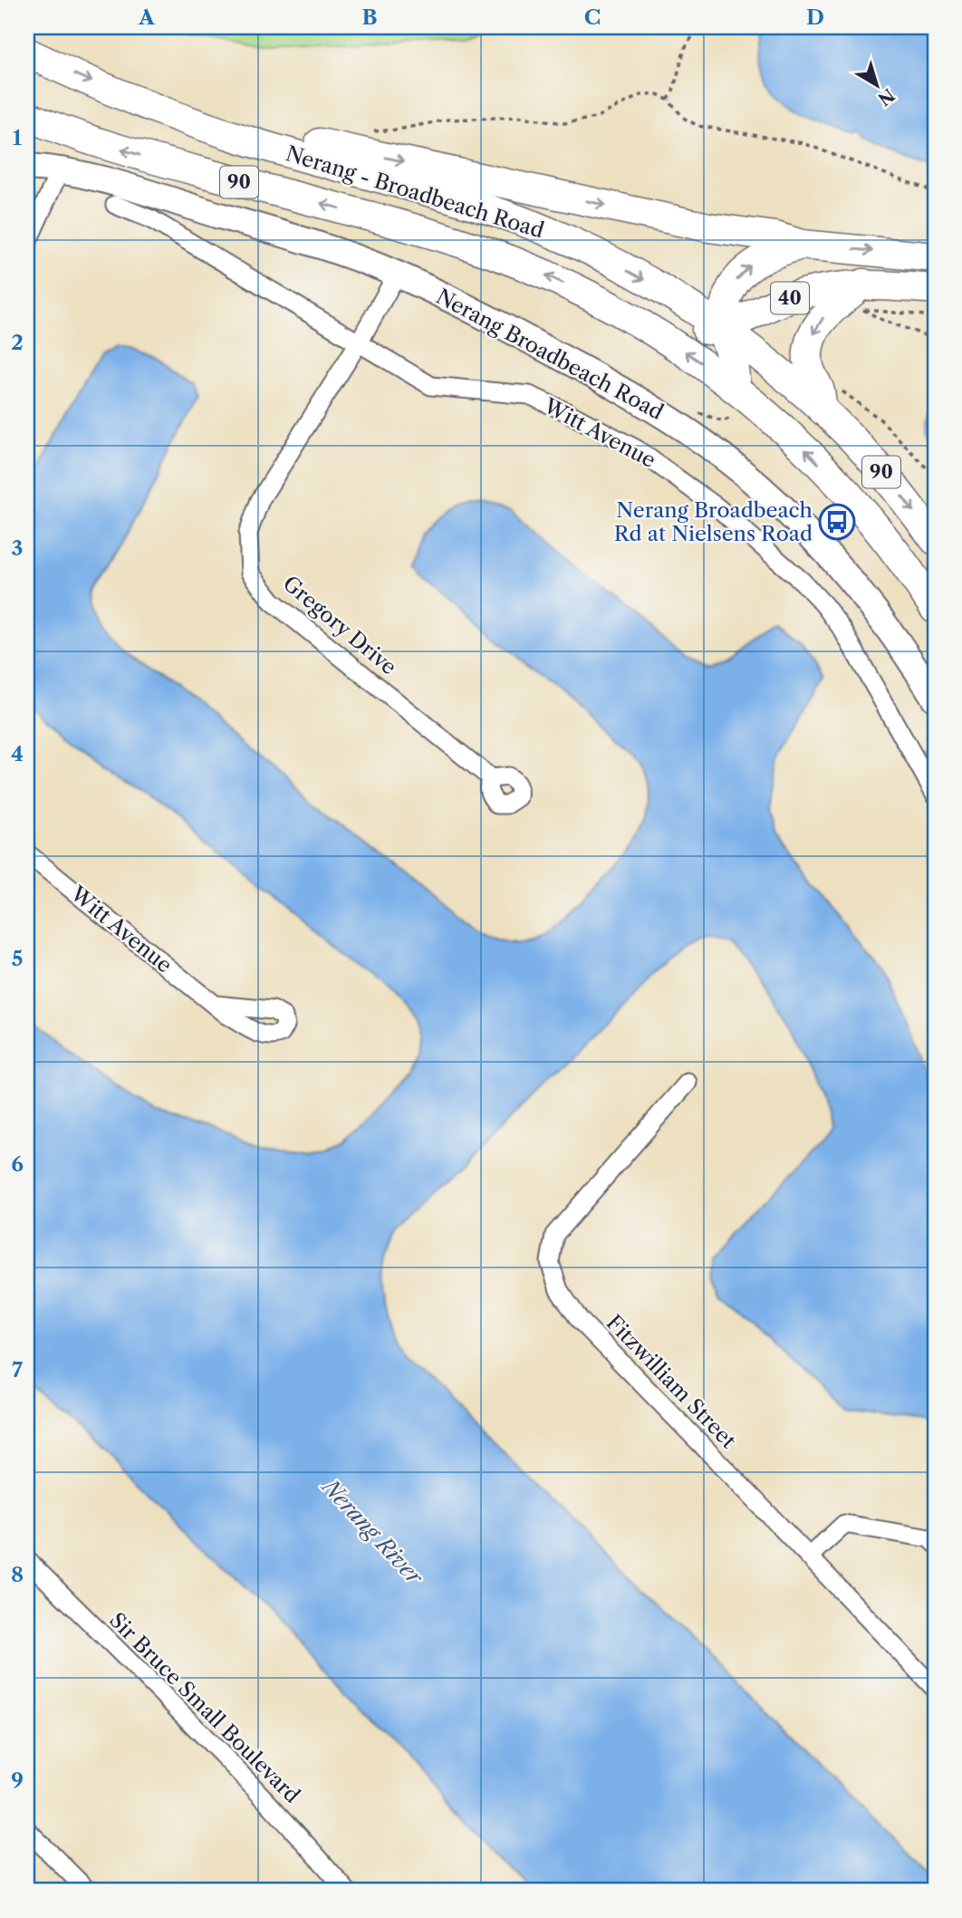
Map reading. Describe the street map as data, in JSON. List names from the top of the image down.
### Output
{
  "streets": {
    "main road": ["90", "Nerang - Broadbeach Road", "40"],
    "street": [
      "Nerang Broadbeach Road",
      "Witt Avenue",
      "Gregory Drive",
      "Fitzwilliam Street",
      "Sir Bruce Small Boulevard"
    ]
  },
  "crossings": [
    ["Nerang - Broadbeach Road", "40"],
    ["Nerang Broadbeach Road", "Gregory Drive"],
    ["Witt Avenue", "Gregory Drive"]
  ],
  "water": ["Nerang River"],
  "places": {
    "bus stop": ["Nerang Broadbeach Rd at Nielsens Road"]
  },
  "north": "bottom right",
  "grid": {
    "columns": [
      "A",
      "B",
      "C",
      "D"
    ],
    "rows": [
      "1",
      "2",
      "3",
      "4",
      "5",
      "6",
      "7",
      "8",
      "9"
    ]
  }
}
